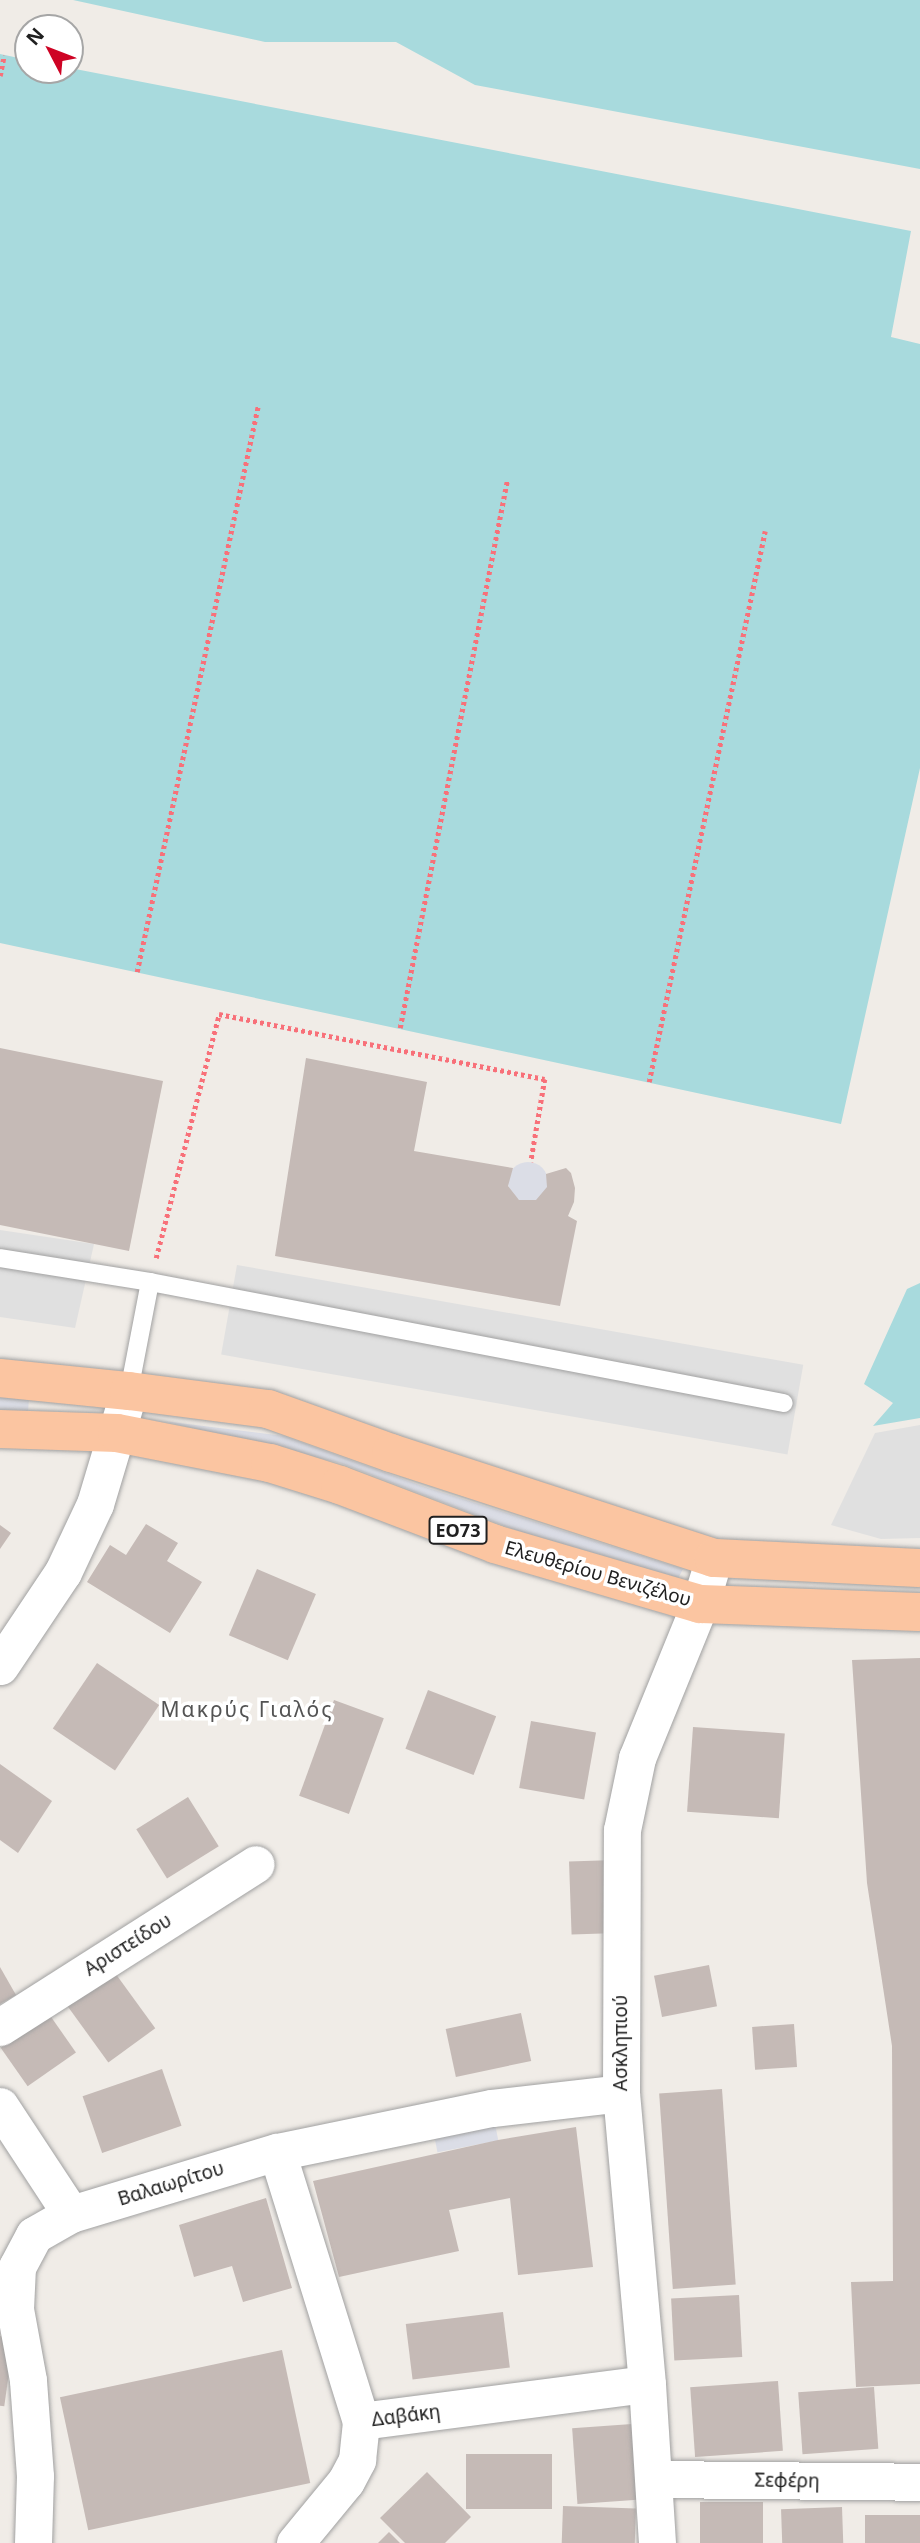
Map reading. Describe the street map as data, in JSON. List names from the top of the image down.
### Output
{
  "streets": {
    "main road": ["ΕΟ73", "Ελευθερίου Βενιζέλου"],
    "street": [
      "Αριστείδου",
      "Ασκληπιού",
      "Βαλαωρίτου",
      "Δαβάκη",
      "Σεφέρη"
    ]
  },
  "crossings": [
    ["Ελευθερίου Βενιζέλου", "Ασκληπιού"],
    ["Ασκληπιού", "Βαλαωρίτου"],
    ["Ασκληπιού", "Δαβάκη"],
    ["Ασκληπιού", "Σεφέρη"],
    ["Βαλαωρίτου", "Δαβάκη"]
  ],
  "districts": ["Μακρύς Γιαλός"],
  "north": "top left"
}
